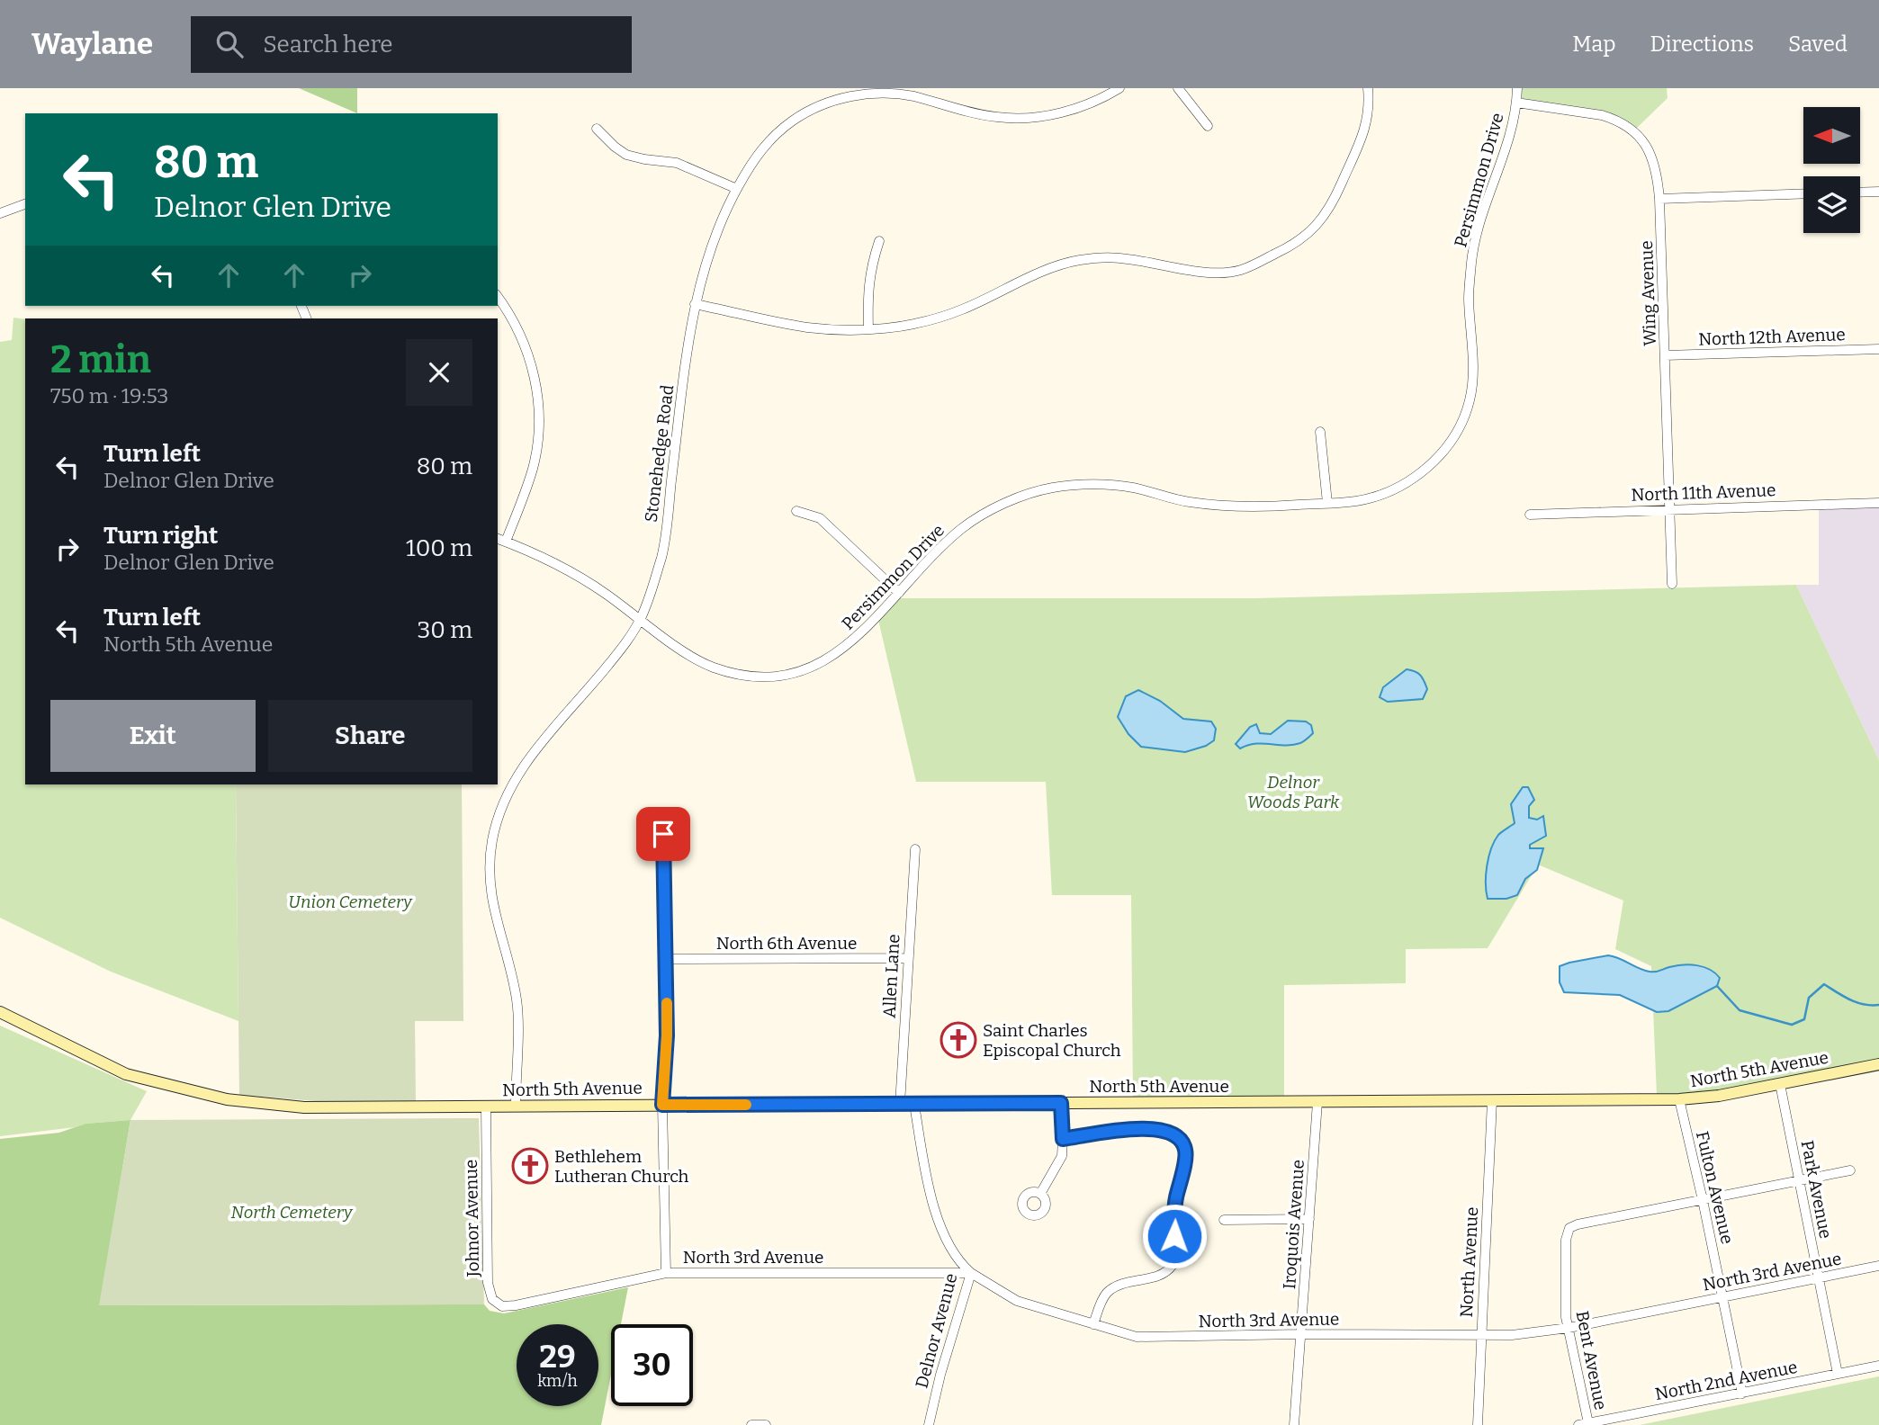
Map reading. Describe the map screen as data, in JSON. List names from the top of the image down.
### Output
{
  "streets": {
    "main road": ["North 5th Avenue"],
    "street": [
      "Persimmon Drive",
      "Wing Avenue",
      "North 12th Avenue",
      "Stonehedge Road",
      "North 11th Avenue",
      "North 6th Avenue",
      "Allen Lane",
      "Fulton Avenue",
      "Park Avenue",
      "Johnor Avenue",
      "Iroquois Avenue",
      "North 3rd Avenue",
      "North Avenue",
      "Delnor Avenue",
      "Bent Avenue",
      "North 2nd Avenue"
    ]
  },
  "crossings": [
    ["Persimmon Drive", "Wing Avenue"],
    ["Persimmon Drive", "Stonehedge Road"],
    ["Wing Avenue", "North 12th Avenue"],
    ["Wing Avenue", "North 11th Avenue"],
    ["Stonehedge Road", "North 5th Avenue"],
    ["North 6th Avenue", "Allen Lane"],
    ["Allen Lane", "North 5th Avenue"],
    ["North 5th Avenue", "Fulton Avenue"],
    ["North 5th Avenue", "Park Avenue"],
    ["North 5th Avenue", "Johnor Avenue"],
    ["North 5th Avenue", "Iroquois Avenue"],
    ["North 5th Avenue", "North Avenue"],
    ["North 5th Avenue", "Delnor Avenue"],
    ["Fulton Avenue", "North 3rd Avenue"],
    ["Fulton Avenue", "Bent Avenue"],
    ["Fulton Avenue", "North 2nd Avenue"],
    ["Park Avenue", "North 3rd Avenue"],
    ["Park Avenue", "North 2nd Avenue"],
    ["Johnor Avenue", "North 3rd Avenue"],
    ["Iroquois Avenue", "North 3rd Avenue"],
    ["North 3rd Avenue", "North Avenue"],
    ["North 3rd Avenue", "Delnor Avenue"],
    ["North 3rd Avenue", "Bent Avenue"],
    ["Bent Avenue", "North 2nd Avenue"]
  ],
  "parks": ["Delnor Woods Park", "Union Cemetery", "North Cemetery"],
  "places": {
    "church": ["Saint Charles Episcopal Church", "Bethlehem Lutheran Church"]
  },
  "north": "left",
  "page": {
    "header": "Waylane",
    "search": "Search here",
    "nav": ["Map", "Directions", "Saved"],
    "turn": ["80 m", "Delnor Glen Drive"],
    "heading": ["2 min", "750 m · 19:53"],
    "list": [
      {
        "name": "Turn left",
        "note": "Delnor Glen Drive",
        "value": "80 m"
      },
      {
        "name": "Turn right",
        "note": "Delnor Glen Drive",
        "value": "100 m"
      },
      {
        "name": "Turn left",
        "note": "North 5th Avenue",
        "value": "30 m"
      }
    ],
    "buttons": ["Exit", "Share"],
    "speed": "29 km/h",
    "limit": "30"
  }
}
